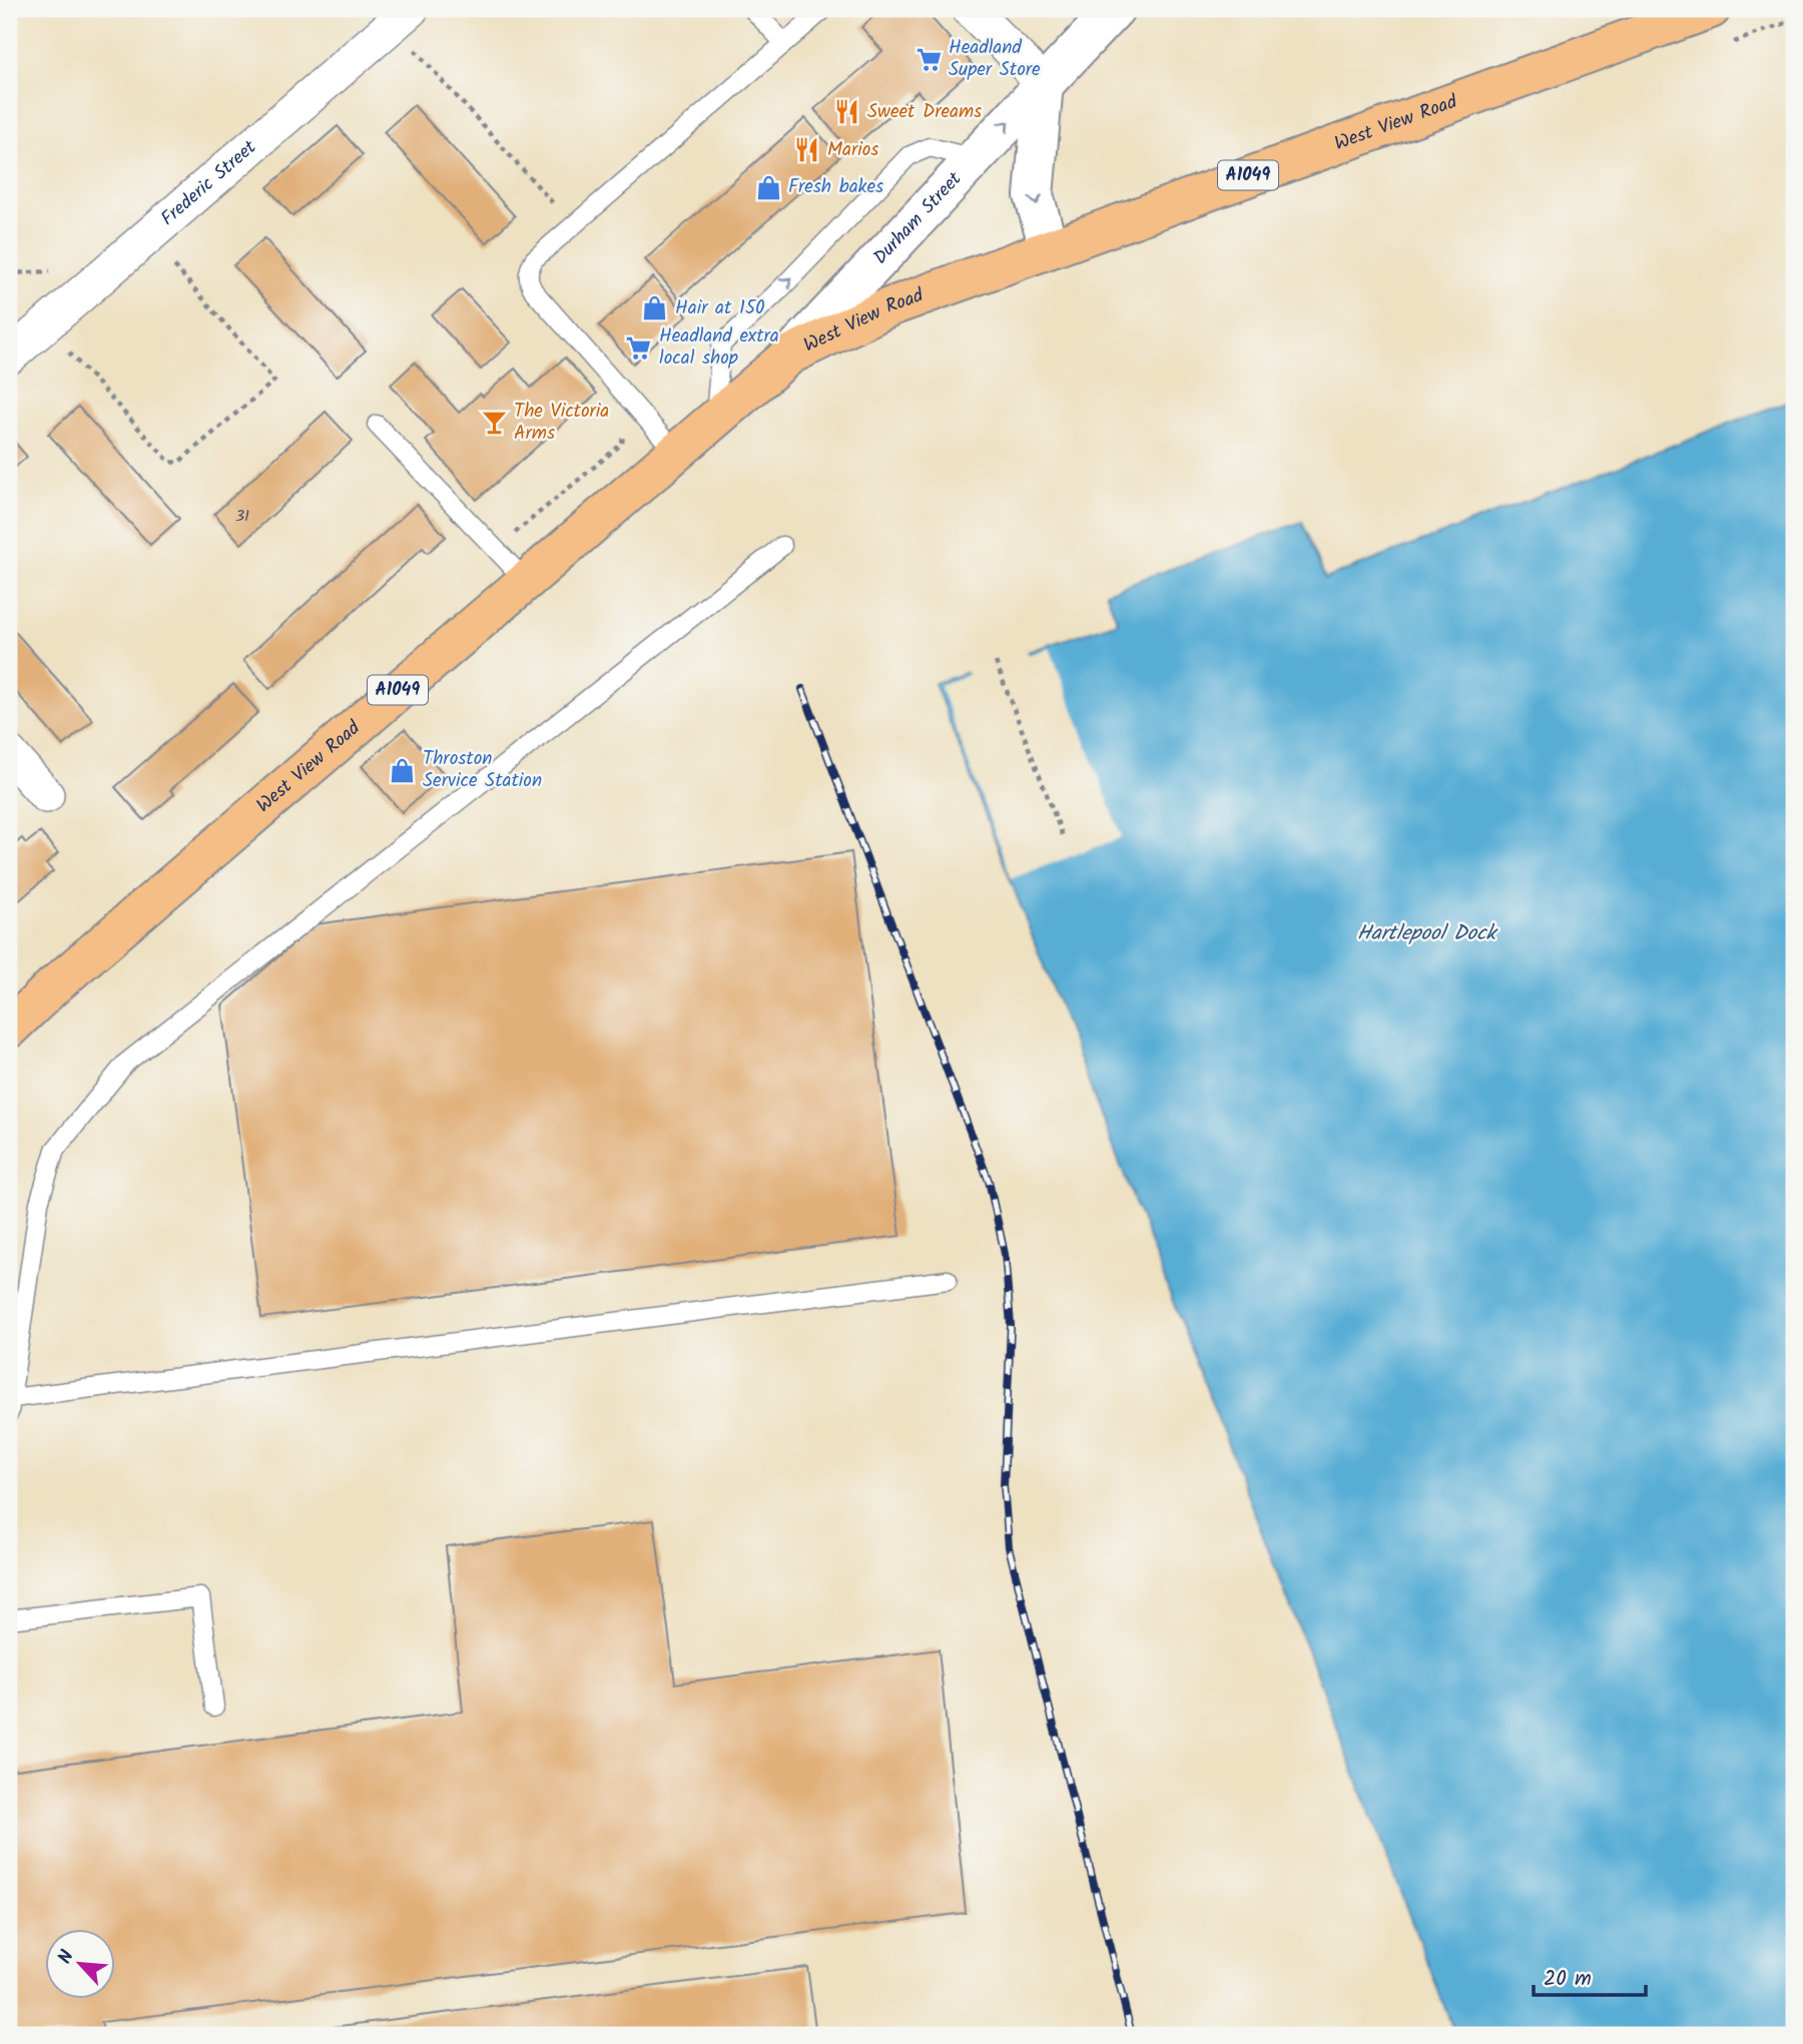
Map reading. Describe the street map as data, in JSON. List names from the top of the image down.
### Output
{
  "streets": {
    "main road": ["West View Road", "A1049"],
    "street": ["Frederic Street", "Durham Street"]
  },
  "crossings": [
    ["West View Road", "Durham Street"]
  ],
  "water": ["Hartlepool Dock"],
  "places": {
    "supermarket": ["Headland Super Store", "Headland extra local shop"],
    "restaurant": ["Sweet Dreams", "Marios"],
    "shop": ["Fresh bakes", "Hair at 150", "Throston Service Station"],
    "bar": ["The Victoria Arms"]
  },
  "house_numbers": ["31"],
  "scale_bar": "20 m",
  "north": "top left"
}
